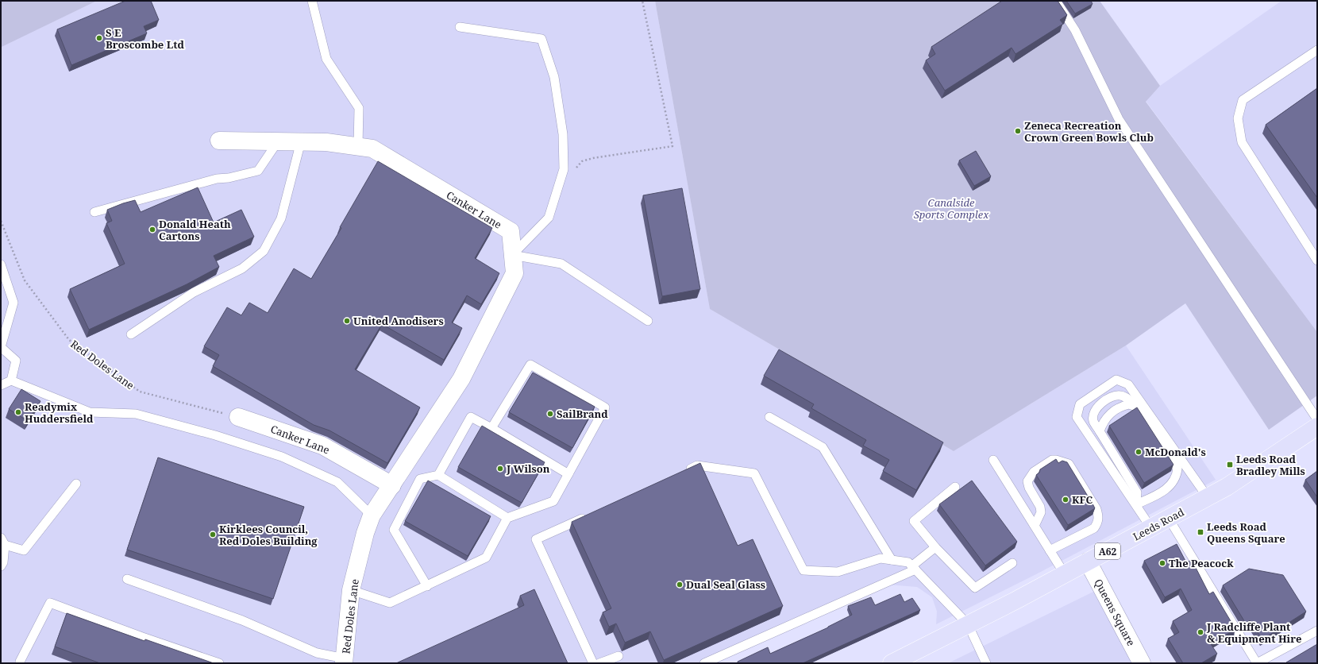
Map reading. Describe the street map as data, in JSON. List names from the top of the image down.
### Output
{
  "streets": {
    "main road": ["Leeds Road", "A62"],
    "street": ["Canker Lane", "Red Doles Lane", "Queens Square"]
  },
  "crossings": [
    ["Canker Lane", "Red Doles Lane"],
    ["Leeds Road", "Queens Square"]
  ],
  "parks": ["Canalside Sports Complex"],
  "places": {
    "other": [
      "S E Broscombe Ltd",
      "Zeneca Recreation Crown Green Bowls Club",
      "Donald Heath Cartons",
      "United Anodisers",
      "Readymix Huddersfield",
      "SailBrand",
      "McDonald's",
      "J Wilson",
      "KFC",
      "Kirklees Council, Red Doles Building",
      "The Peacock",
      "Dual Seal Glass",
      "J Radcliffe Plant & Equipment Hire"
    ],
    "transit": ["Leeds Road Bradley Mills", "Leeds Road Queens Square"]
  }
}
